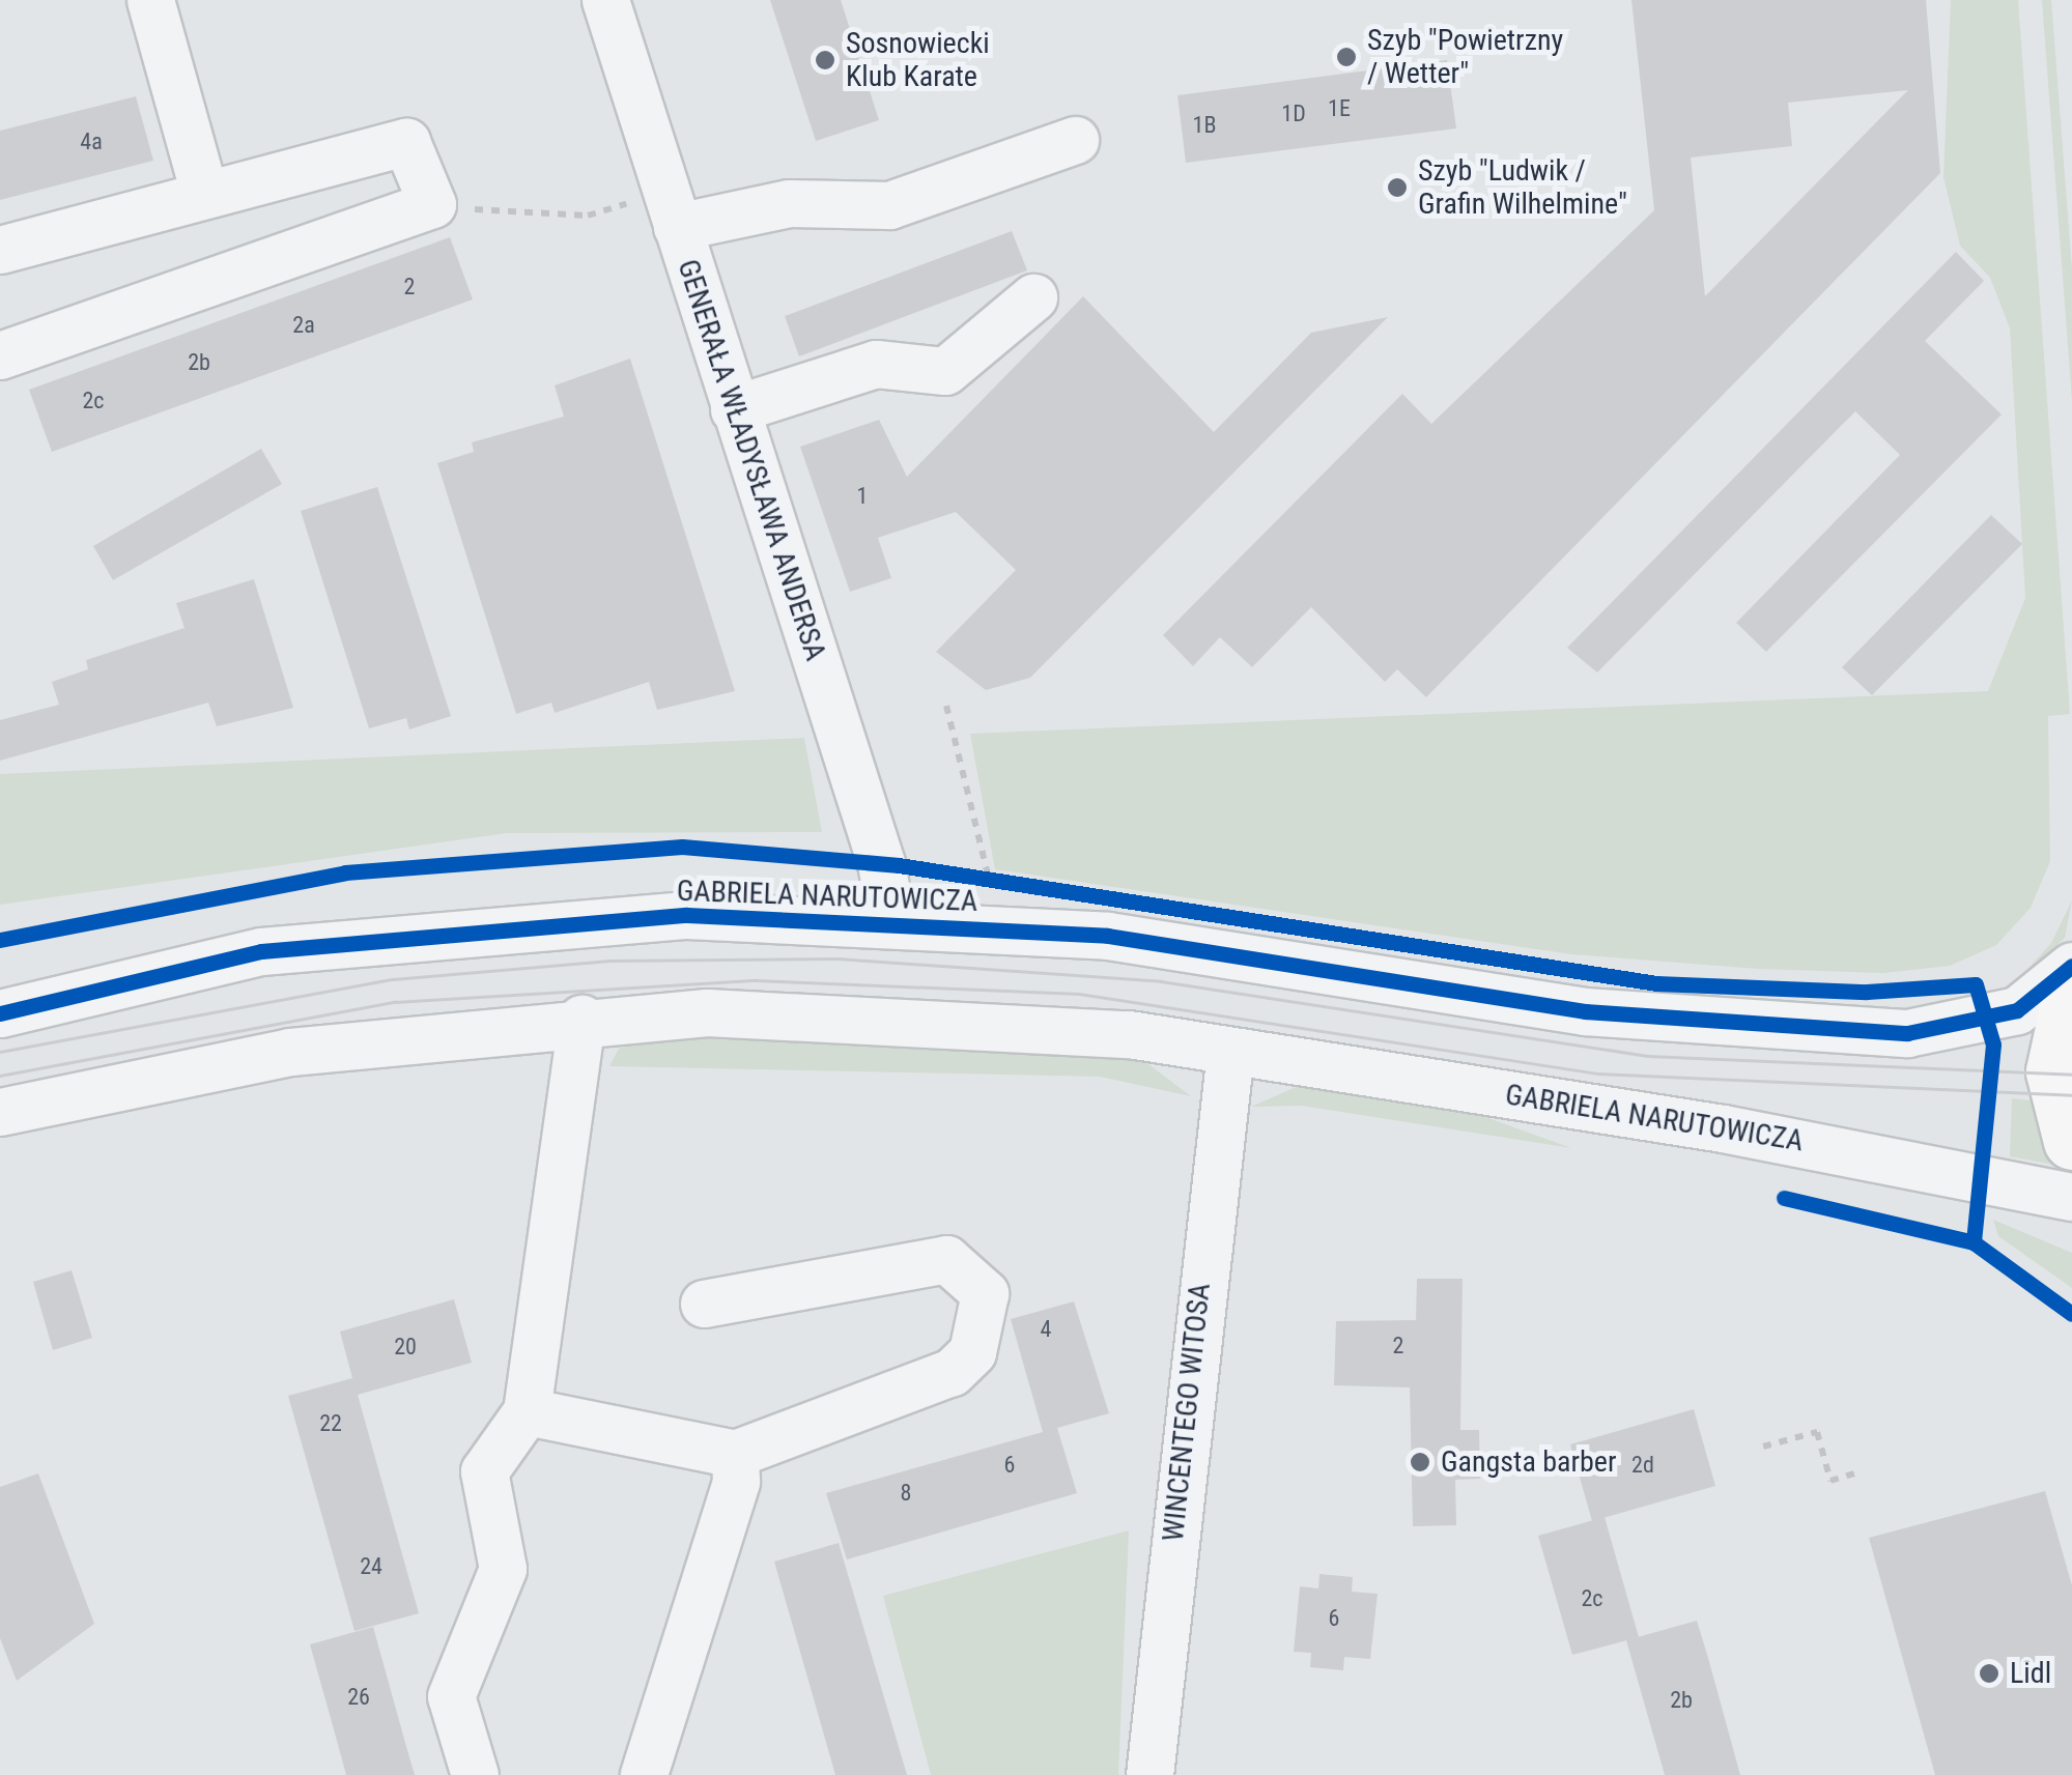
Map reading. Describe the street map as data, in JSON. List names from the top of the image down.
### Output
{
  "streets": {
    "street": ["GENERAŁA WŁADYSŁAWA ANDERSA", "GABRIELA NARUTOWICZA", "WINCENTEGO WITOSA"]
  },
  "crossings": [
    ["GENERAŁA WŁADYSŁAWA ANDERSA", "GABRIELA NARUTOWICZA"],
    ["GABRIELA NARUTOWICZA", "WINCENTEGO WITOSA"]
  ],
  "places": [
    "Szyb \"Powietrzny / Wetter\"",
    "Sosnowiecki Klub Karate",
    "Szyb \"Ludwik / Grafin Wilhelmine\"",
    "Gangsta barber",
    "Lidl"
  ],
  "house_numbers": [
    "1E",
    "1D",
    "1B",
    "4a",
    "2",
    "2a",
    "2b",
    "2c",
    "1",
    "4",
    "2",
    "20",
    "22",
    "6",
    "2d",
    "8",
    "24",
    "2c",
    "6",
    "26",
    "2b"
  ]
}
